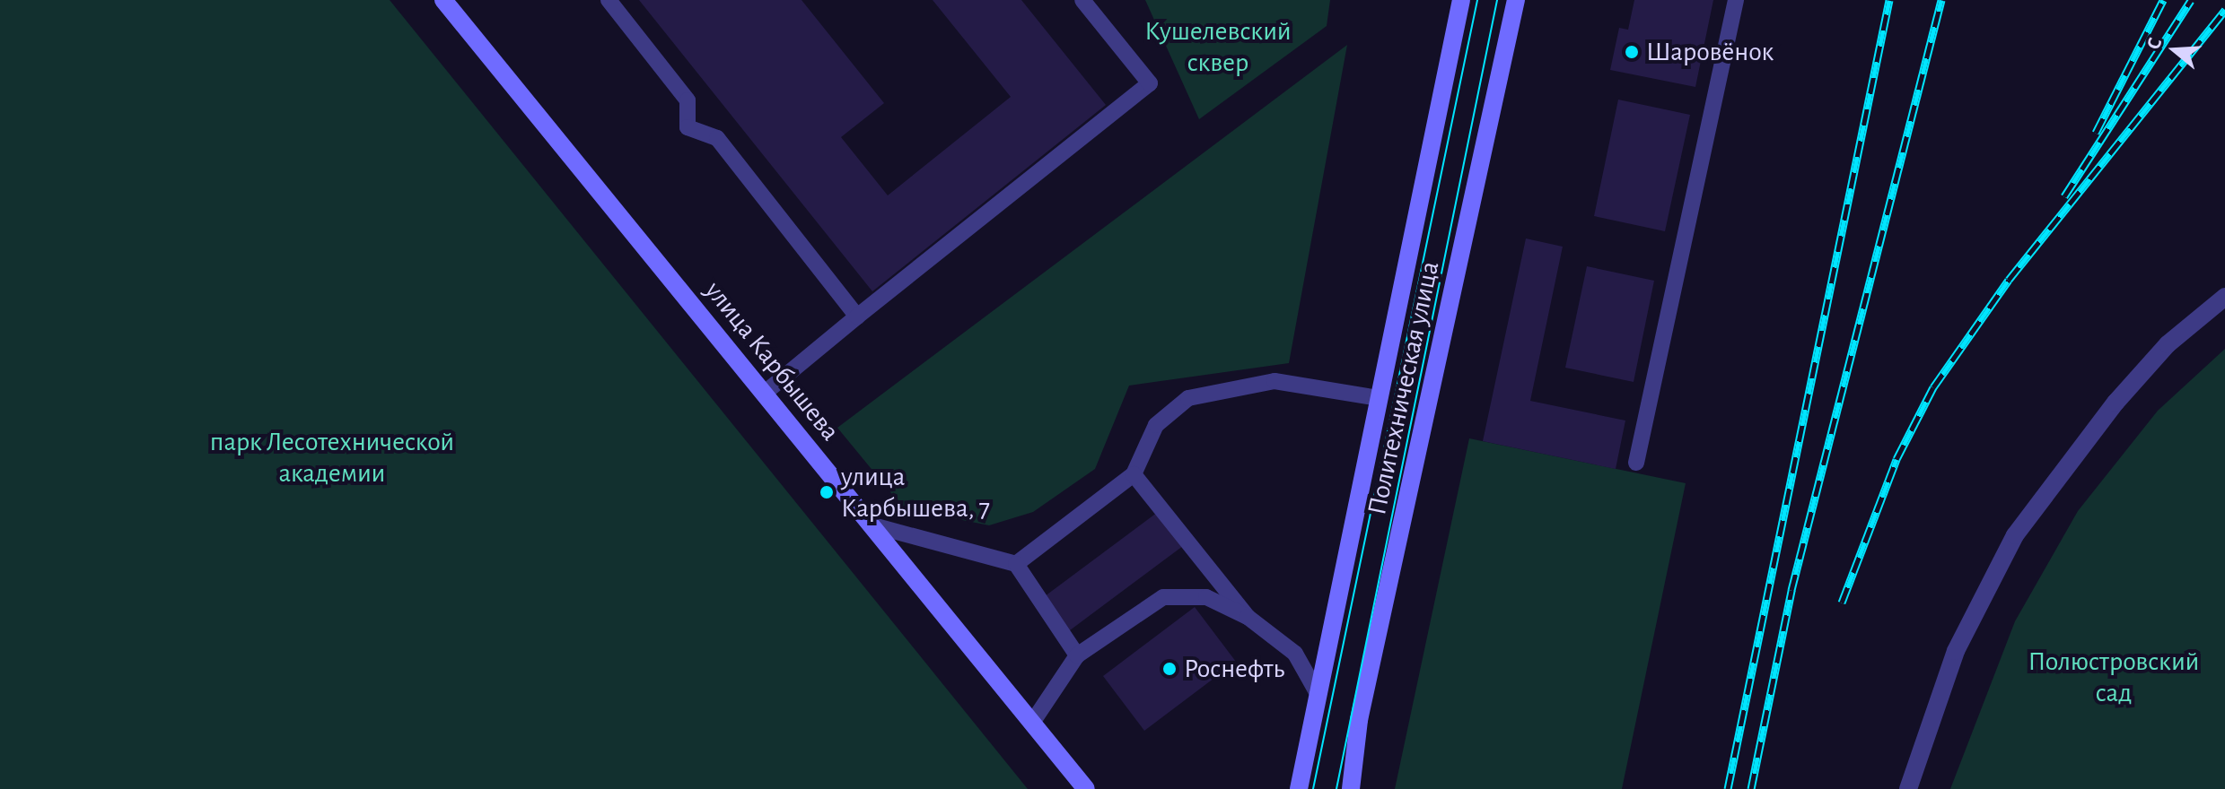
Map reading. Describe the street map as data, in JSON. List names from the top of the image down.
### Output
{
  "streets": {
    "main road": ["улица Карбышева", "Политехническая улица"]
  },
  "parks": ["Кушелевский сквер", "парк Лесотехнической академии", "Полюстровский сад"],
  "places": ["Шаровёнок", "улица Карбышева, 7", "Роснефть"],
  "north": "left"
}
